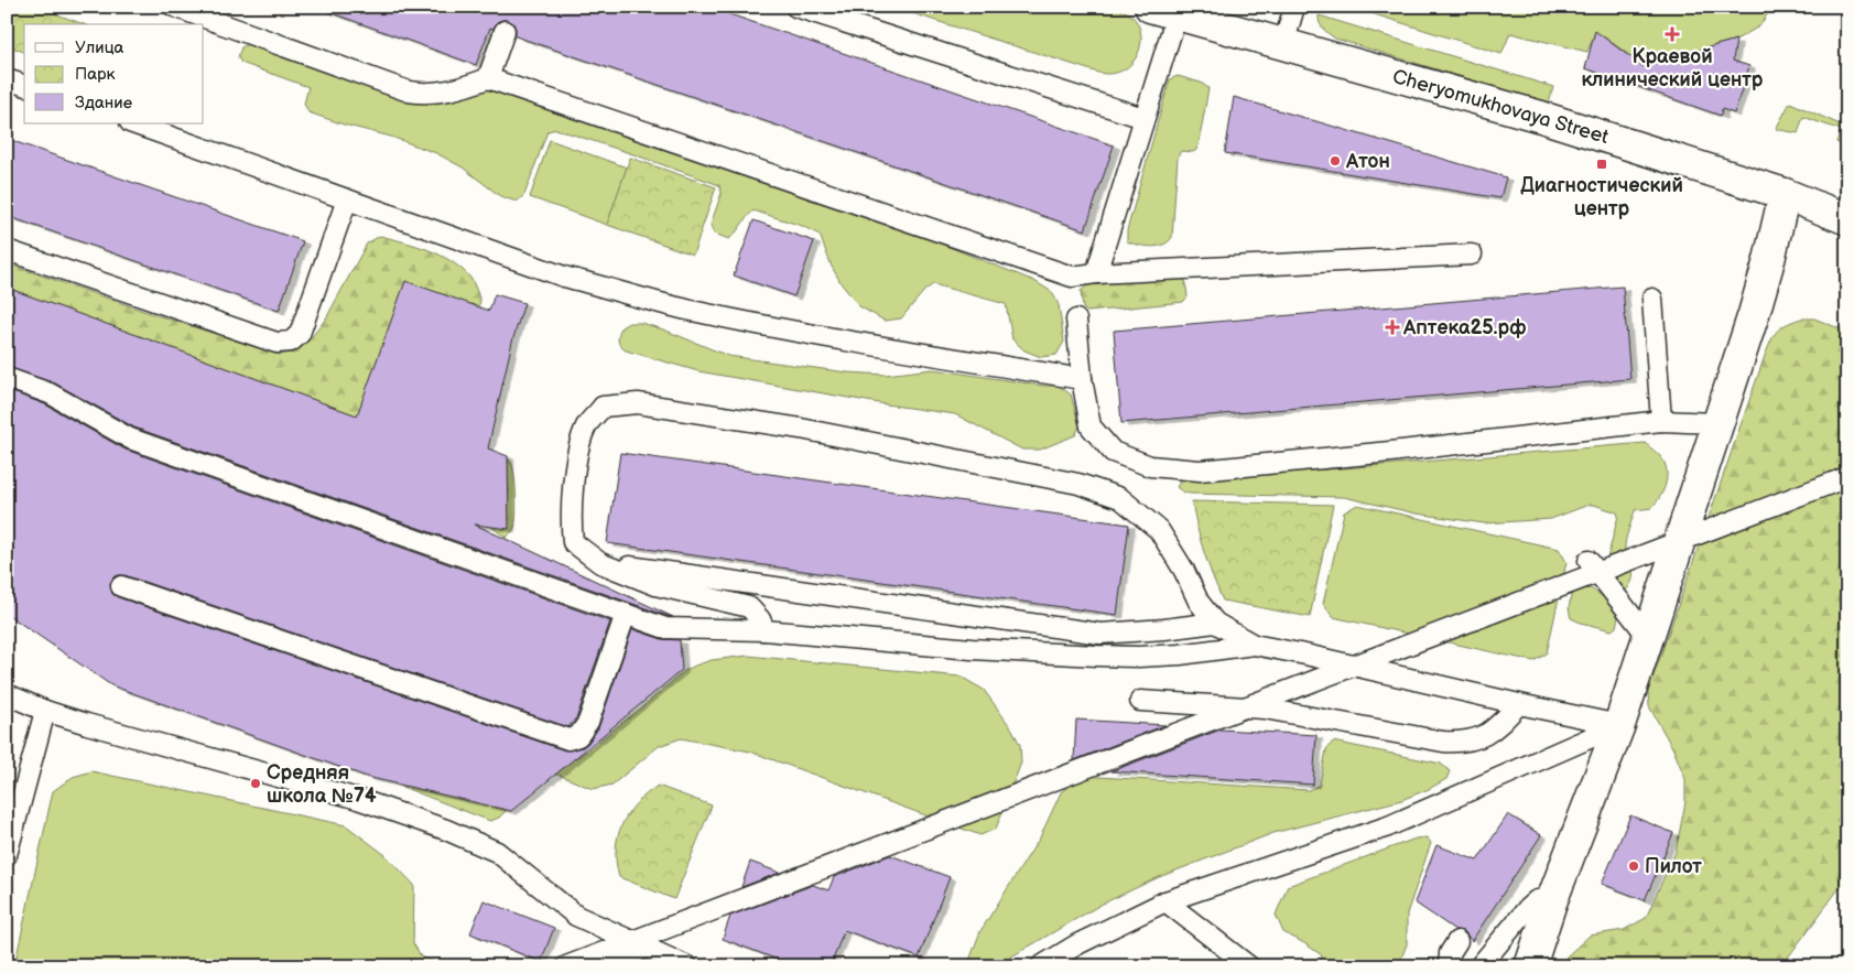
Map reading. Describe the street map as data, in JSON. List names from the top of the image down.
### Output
{
  "streets": {
    "street": ["Cheryomukhovaya Street"]
  },
  "places": {
    "health": ["Краевой клинический центр", "Аптека25.рф"],
    "other": ["Атон", "Средняя школа №74", "Пилот"],
    "transit": ["Диагностический центр"]
  },
  "legend": ["Улица", "Парк", "Здание"]
}
